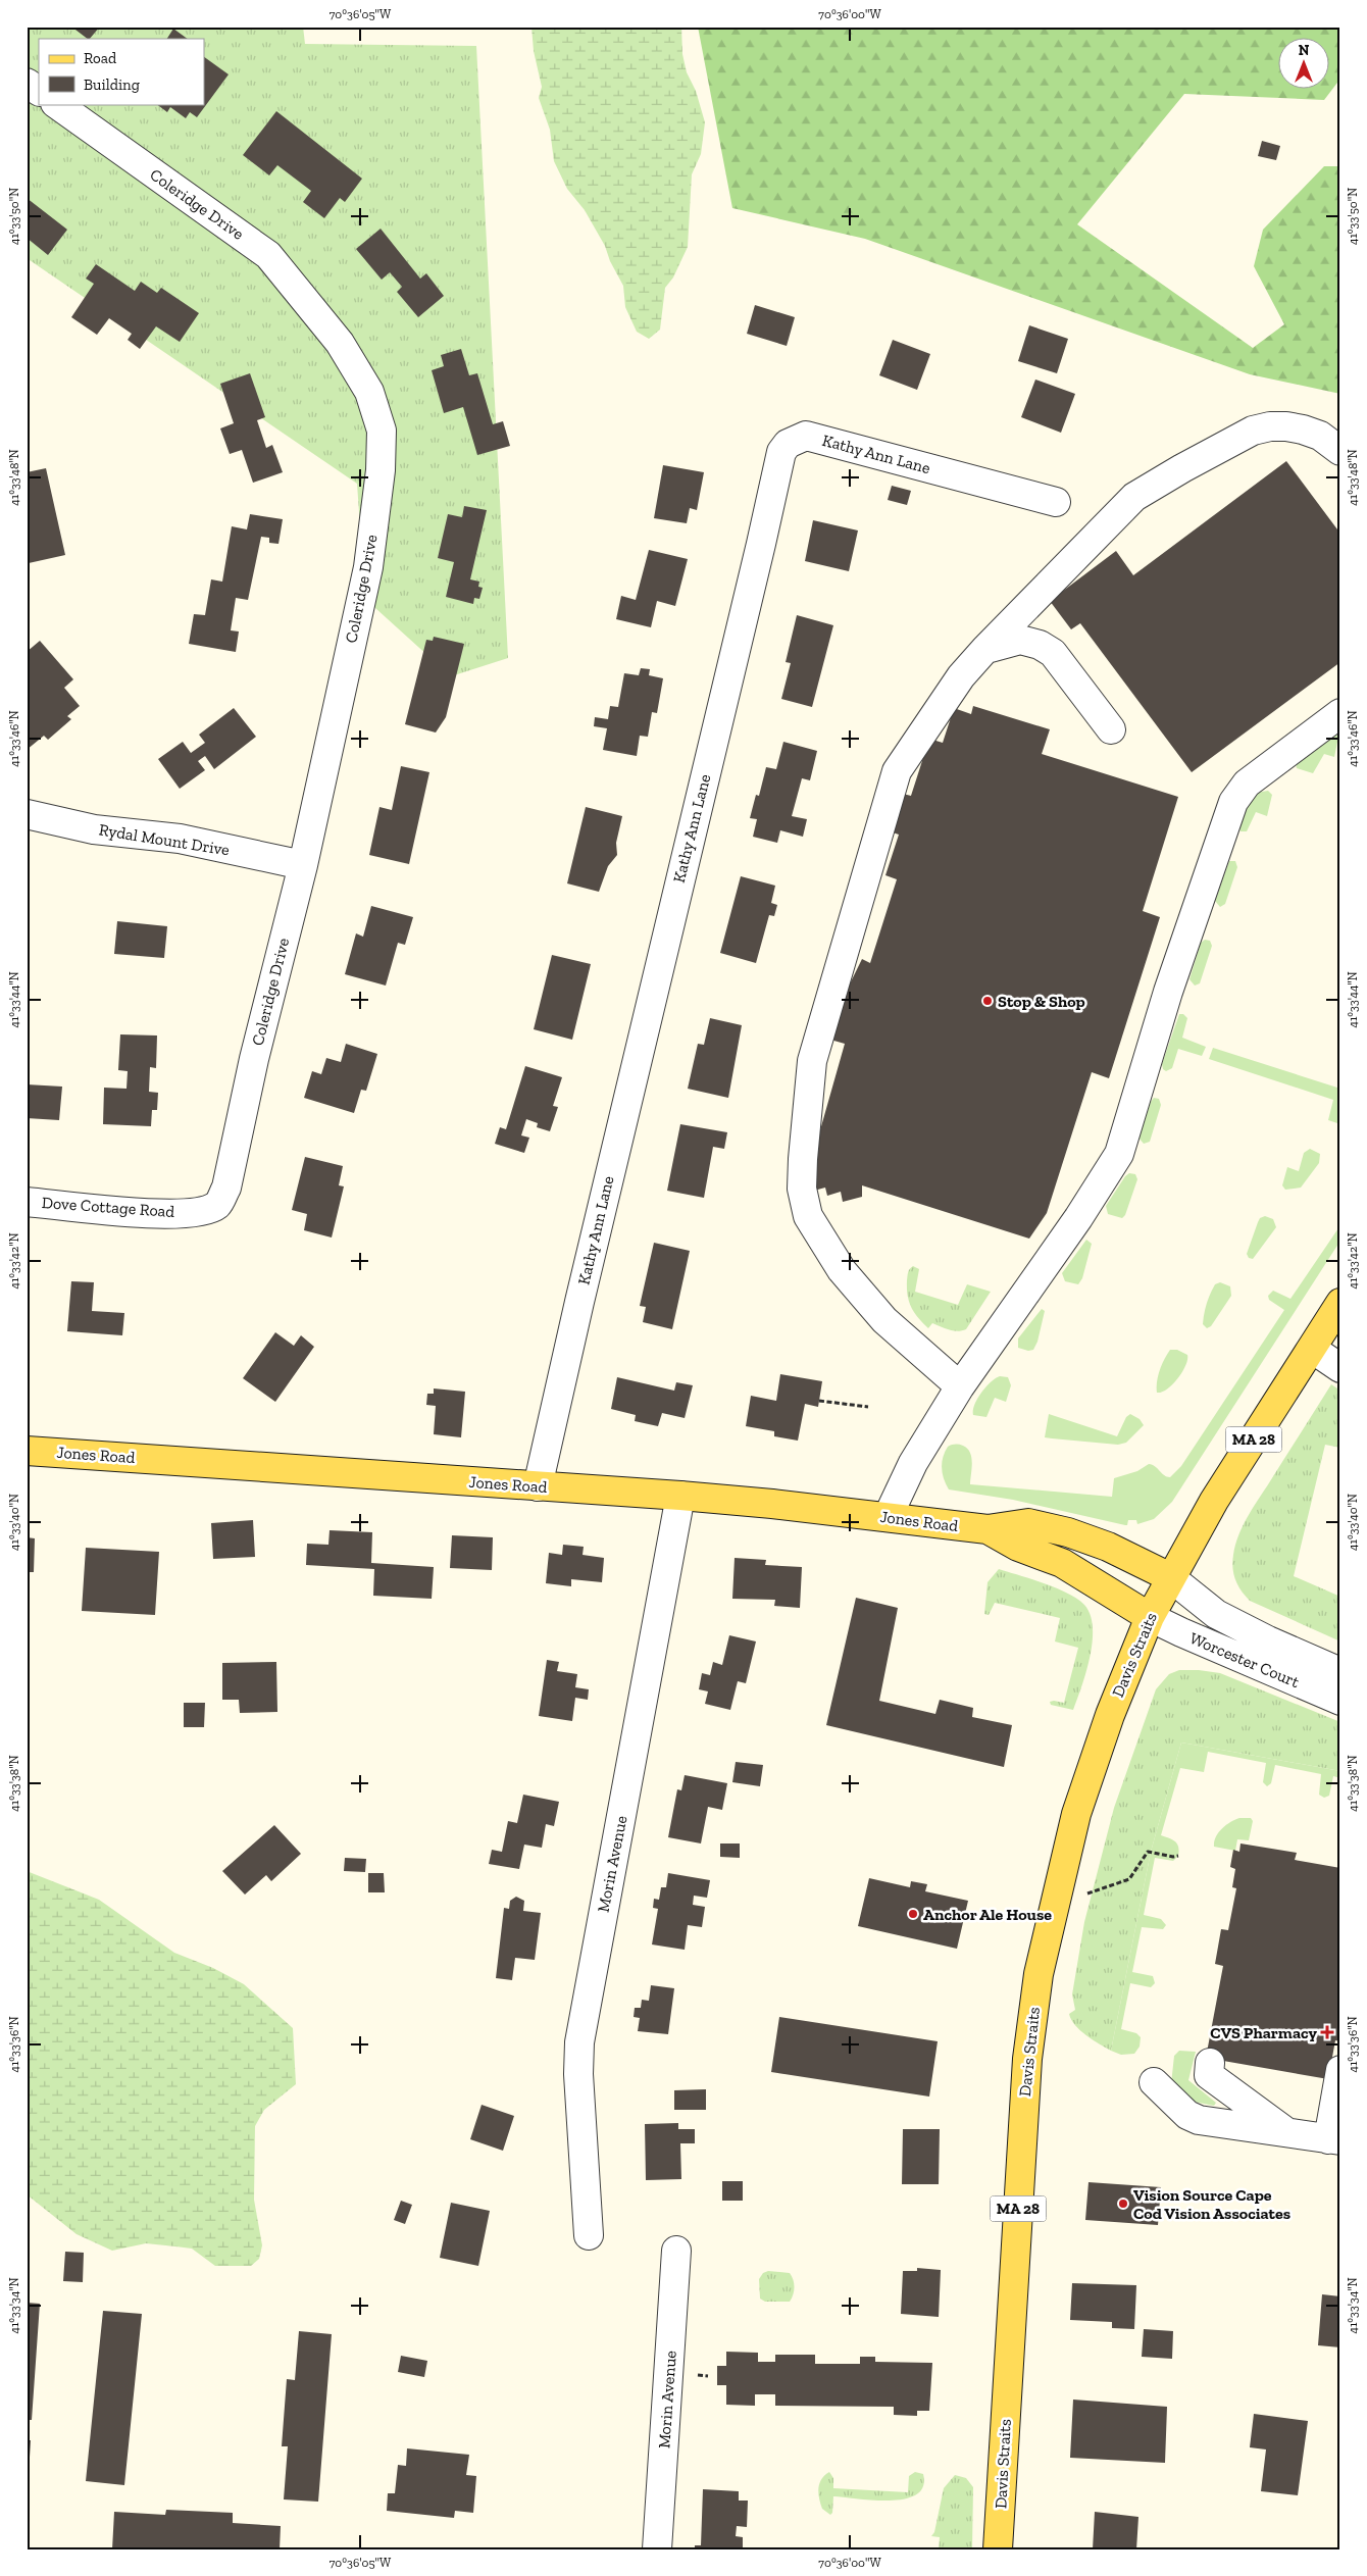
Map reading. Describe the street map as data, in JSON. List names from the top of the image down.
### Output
{
  "streets": {
    "main road": ["MA 28", "Jones Road", "Davis Straits"],
    "street": [
      "Coleridge Drive",
      "Kathy Ann Lane",
      "Rydal Mount Drive",
      "Dove Cottage Road",
      "Worcester Court",
      "Morin Avenue"
    ]
  },
  "crossings": [
    ["Coleridge Drive", "Rydal Mount Drive"],
    ["Coleridge Drive", "Dove Cottage Road"],
    ["Kathy Ann Lane", "Jones Road"],
    ["MA 28", "Jones Road"],
    ["MA 28", "Davis Straits"],
    ["MA 28", "Worcester Court"],
    ["Jones Road", "Davis Straits"],
    ["Jones Road", "Worcester Court"],
    ["Jones Road", "Morin Avenue"],
    ["Davis Straits", "Worcester Court"]
  ],
  "places": {
    "other": ["Stop & Shop", "Anchor Ale House", "Vision Source Cape Cod Vision Associates"],
    "health": ["CVS Pharmacy"]
  },
  "legend": ["Road", "Building"],
  "north": "top",
  "coordinates": [
    "70°36'05\"W",
    "70°36'00\"W",
    "41°33'50\"N",
    "41°33'48\"N",
    "41°33'46\"N",
    "41°33'44\"N",
    "41°33'42\"N",
    "41°33'40\"N",
    "41°33'38\"N",
    "41°33'36\"N",
    "41°33'34\"N"
  ]
}
